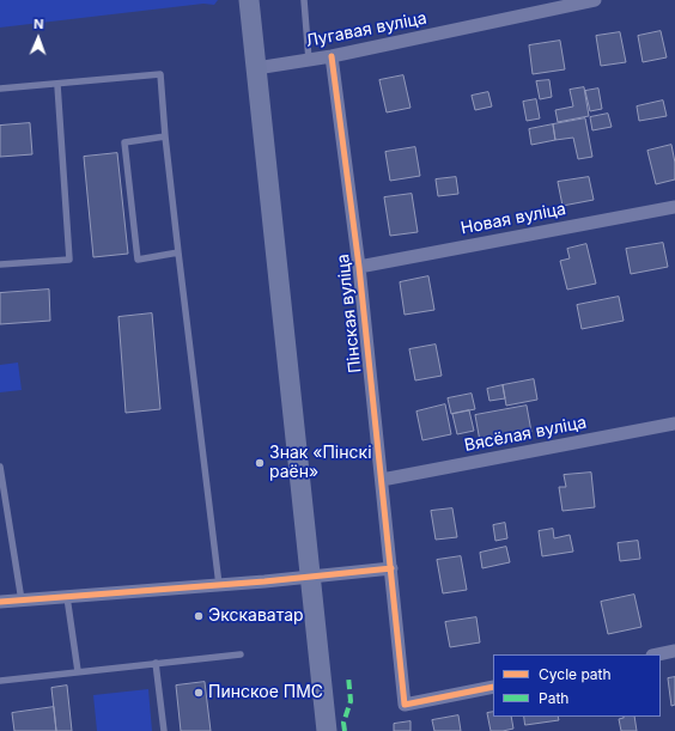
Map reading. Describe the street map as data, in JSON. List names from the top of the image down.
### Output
{
  "streets": {
    "street": [
      "Лугавая вуліца",
      "Новая вуліца",
      "Пінская вуліца",
      "Вясёлая вуліца"
    ]
  },
  "crossings": [
    ["Лугавая вуліца", "Пінская вуліца"],
    ["Новая вуліца", "Пінская вуліца"],
    ["Пінская вуліца", "Вясёлая вуліца"]
  ],
  "places": ["Знак «Пінскі раён»", "Экскаватар", "Пинское ПМС"],
  "legend": ["Cycle path", "Path"],
  "north": "top"
}
